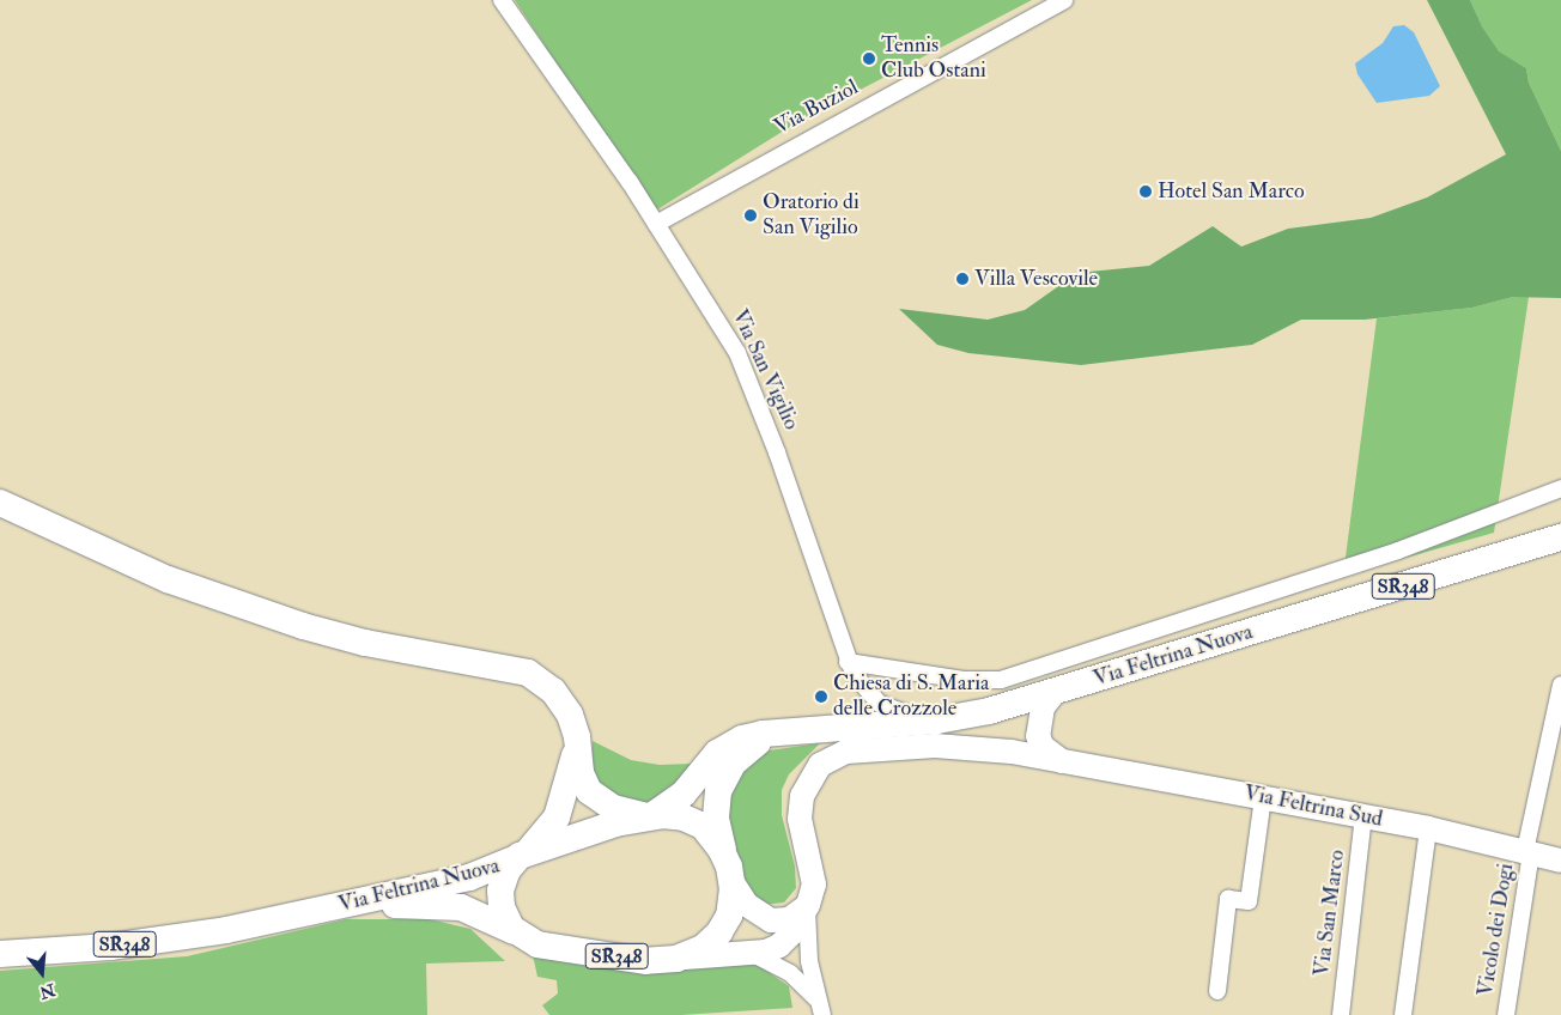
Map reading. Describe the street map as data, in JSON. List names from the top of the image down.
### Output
{
  "streets": {
    "main road": ["SR348", "Via Feltrina Nuova", "Via Feltrina Sud"],
    "street": [
      "Via Buziol",
      "Via San Vigilio",
      "Via San Marco",
      "Vicolo dei Dogi"
    ]
  },
  "crossings": [
    ["Via Buziol", "Via San Vigilio"],
    ["Via San Vigilio", "Via Feltrina Nuova"],
    ["SR348", "Via Feltrina Nuova"],
    ["SR348", "Via Feltrina Sud"],
    ["Via Feltrina Nuova", "Via Feltrina Sud"],
    ["Via Feltrina Sud", "Via San Marco"],
    ["Via Feltrina Sud", "Vicolo dei Dogi"]
  ],
  "places": [
    "Tennis Club Ostani",
    "Hotel San Marco",
    "Oratorio di San Vigilio",
    "Villa Vescovile",
    "Chiesa di S. Maria delle Crozzole"
  ],
  "north": "bottom"
}
